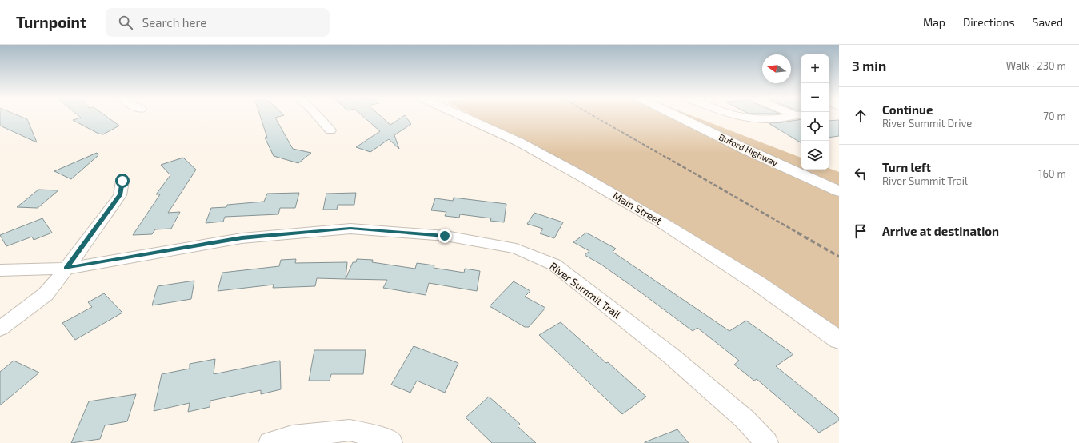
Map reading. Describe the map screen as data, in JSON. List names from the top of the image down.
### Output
{
  "streets": {
    "street": ["Buford Highway", "Main Street", "River Summit Trail"]
  },
  "north": "left",
  "page": {
    "header": "Turnpoint",
    "search": "Search here",
    "nav": ["Map", "Directions", "Saved"],
    "heading": ["3 min", "Walk · 230 m"],
    "map_buttons": ["+", "−"],
    "list": [
      ["Continue", "River Summit Drive", "70 m"],
      ["Turn left", "River Summit Trail", "160 m"],
      "Arrive at destination"
    ]
  }
}
